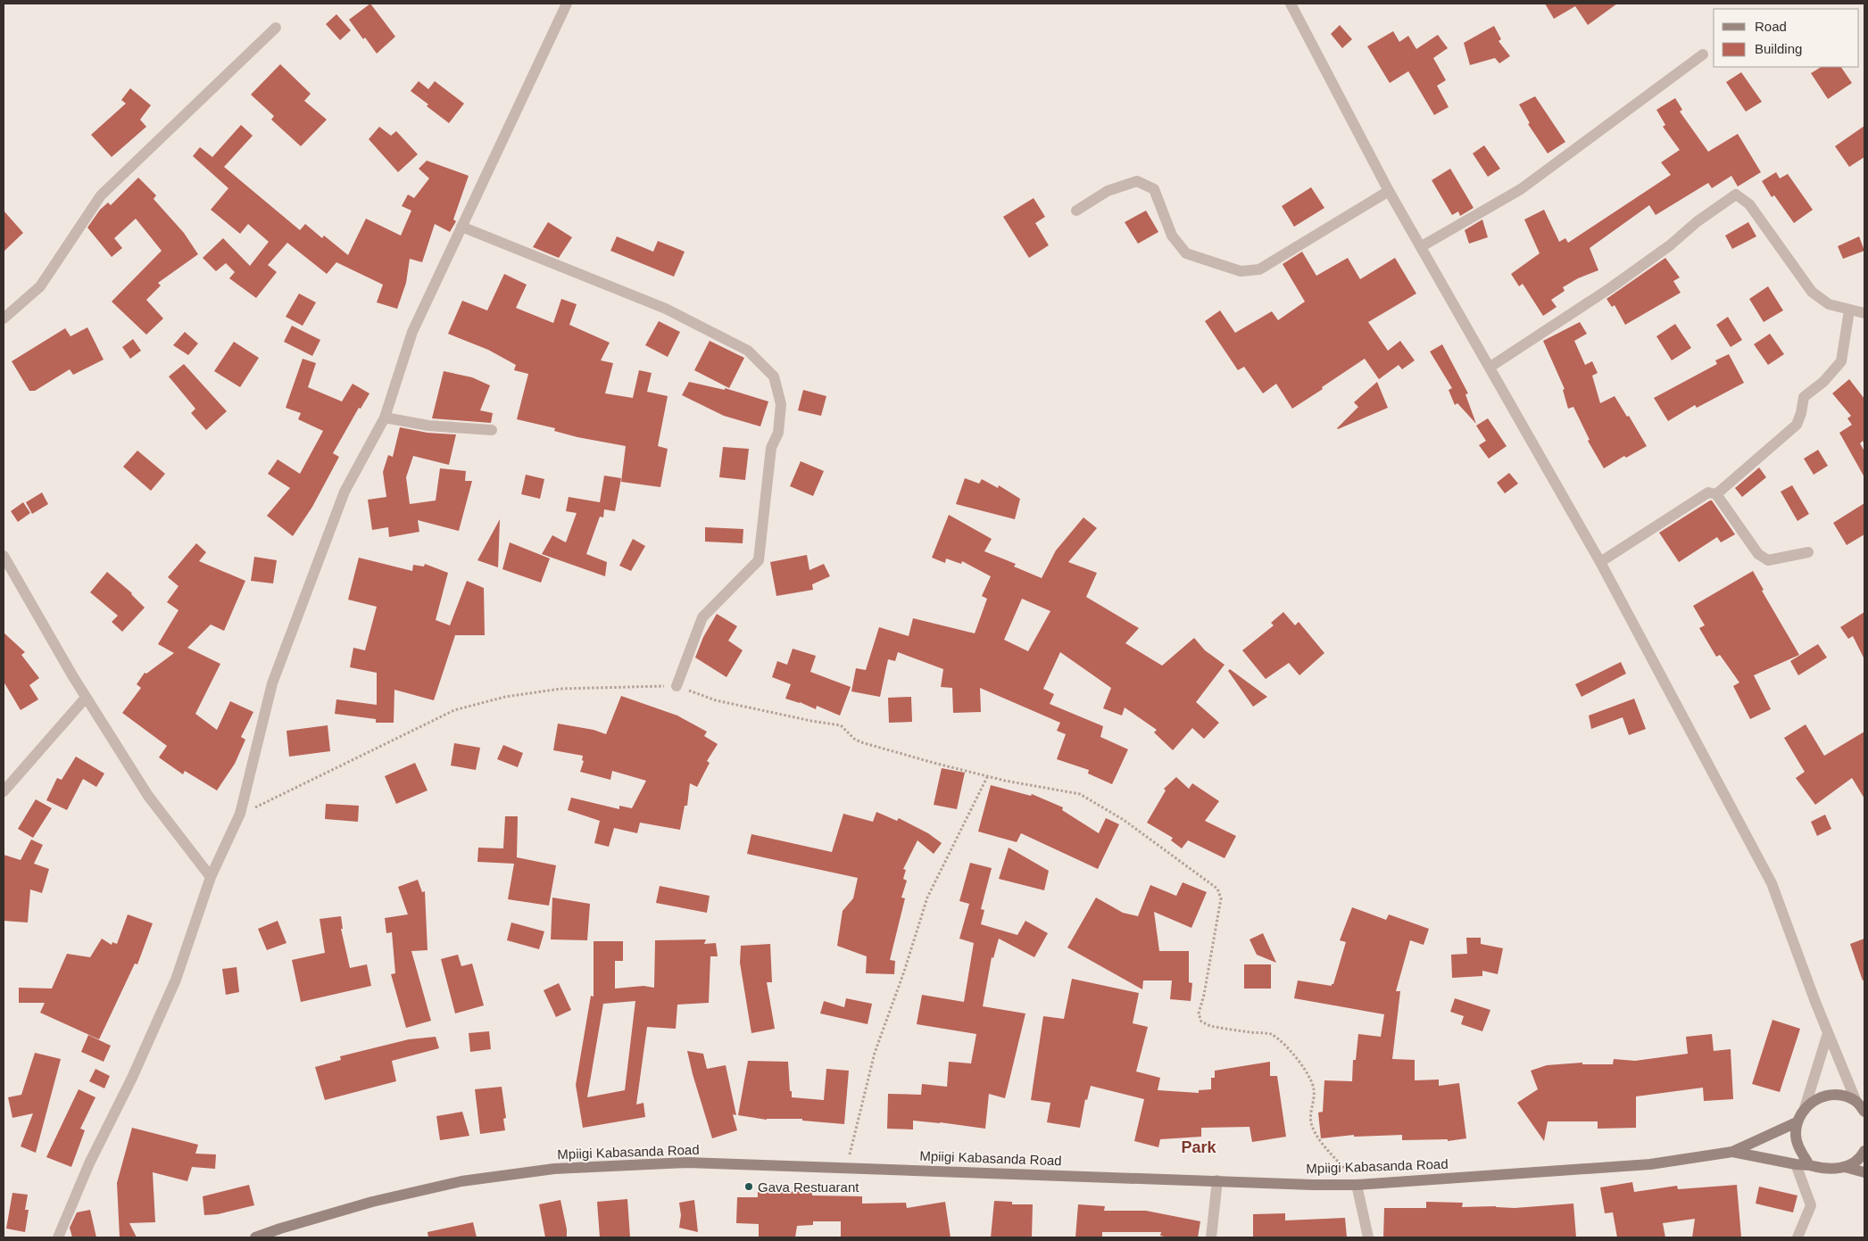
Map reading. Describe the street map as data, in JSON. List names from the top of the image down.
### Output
{
  "streets": {
    "main road": ["Mpiigi Kabasanda Road"]
  },
  "districts": ["Park"],
  "places": ["Gava Restuarant"],
  "legend": ["Road", "Building"]
}
